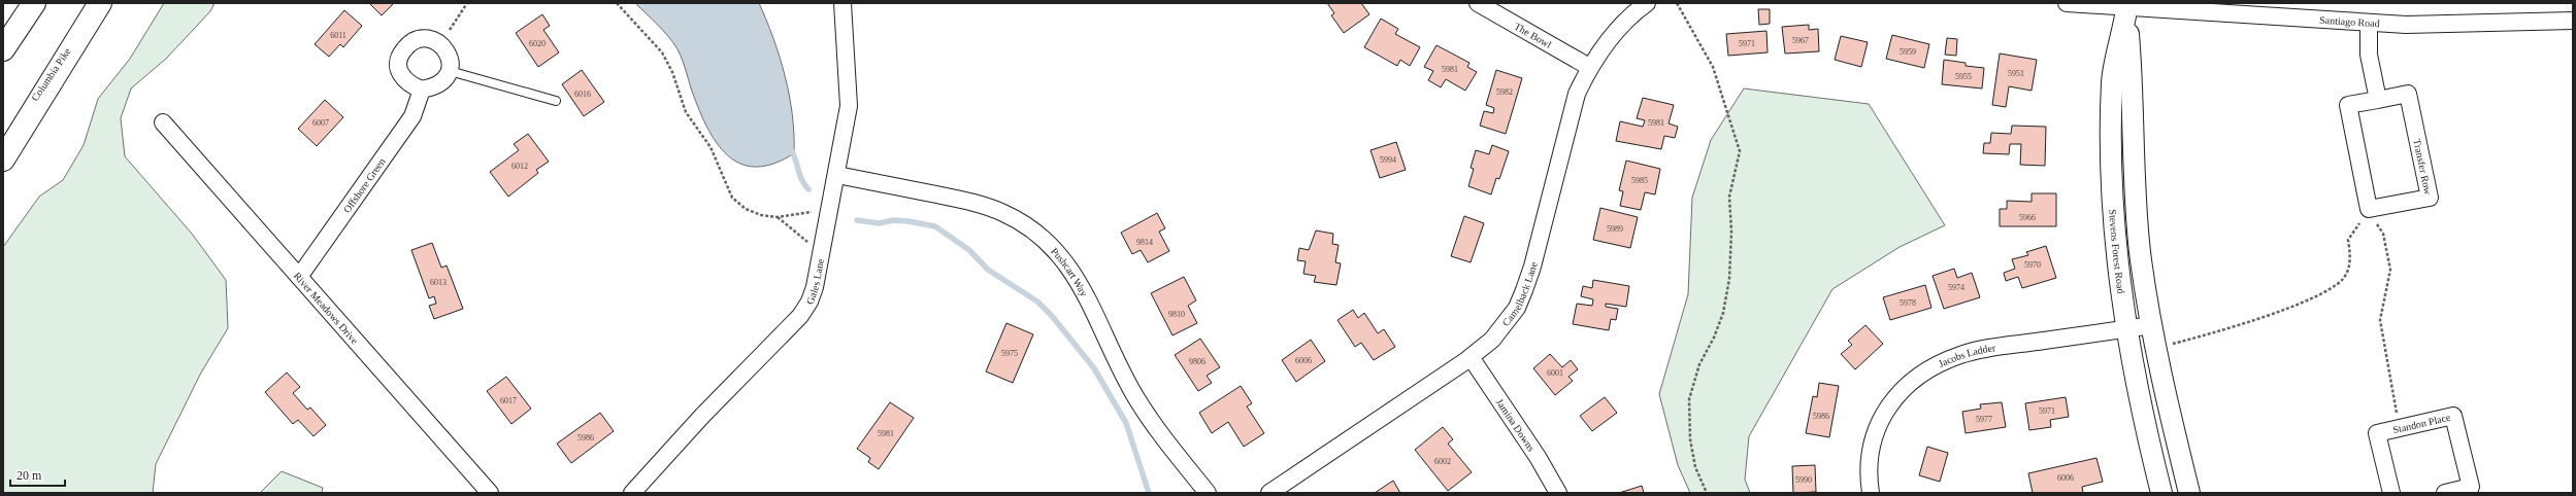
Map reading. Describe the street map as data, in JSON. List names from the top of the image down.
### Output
{
  "streets": {
    "highway": ["Columbia Pike"],
    "street": [
      "Santiago Road",
      "The Bowl",
      "Transfer Row",
      "Offshore Green",
      "Stevens Forest Road",
      "Pushcart Way",
      "Gales Lane",
      "Camelback Lane",
      "River Meadows Drive",
      "Jacobs Ladder",
      "Jamina Downs",
      "Standon Place"
    ]
  },
  "crossings": [
    ["Santiago Road", "Stevens Forest Road"],
    ["The Bowl", "Camelback Lane"],
    ["Offshore Green", "River Meadows Drive"],
    ["Stevens Forest Road", "Jacobs Ladder"],
    ["Pushcart Way", "Gales Lane"],
    ["Camelback Lane", "Jamina Downs"]
  ],
  "house_numbers": [
    "6011",
    "5967",
    "6020",
    "5971",
    "5959",
    "5981",
    "5951",
    "5955",
    "5982",
    "6016",
    "6007",
    "5981",
    "5994",
    "6012",
    "5985",
    "5966",
    "5989",
    "9814",
    "5970",
    "6013",
    "5974",
    "5978",
    "9810",
    "5975",
    "6006",
    "9806",
    "6001",
    "6017",
    "5971",
    "5986",
    "5977",
    "5981",
    "5986",
    "6002",
    "6006",
    "5990"
  ],
  "scale_bar": "20 m"
}
